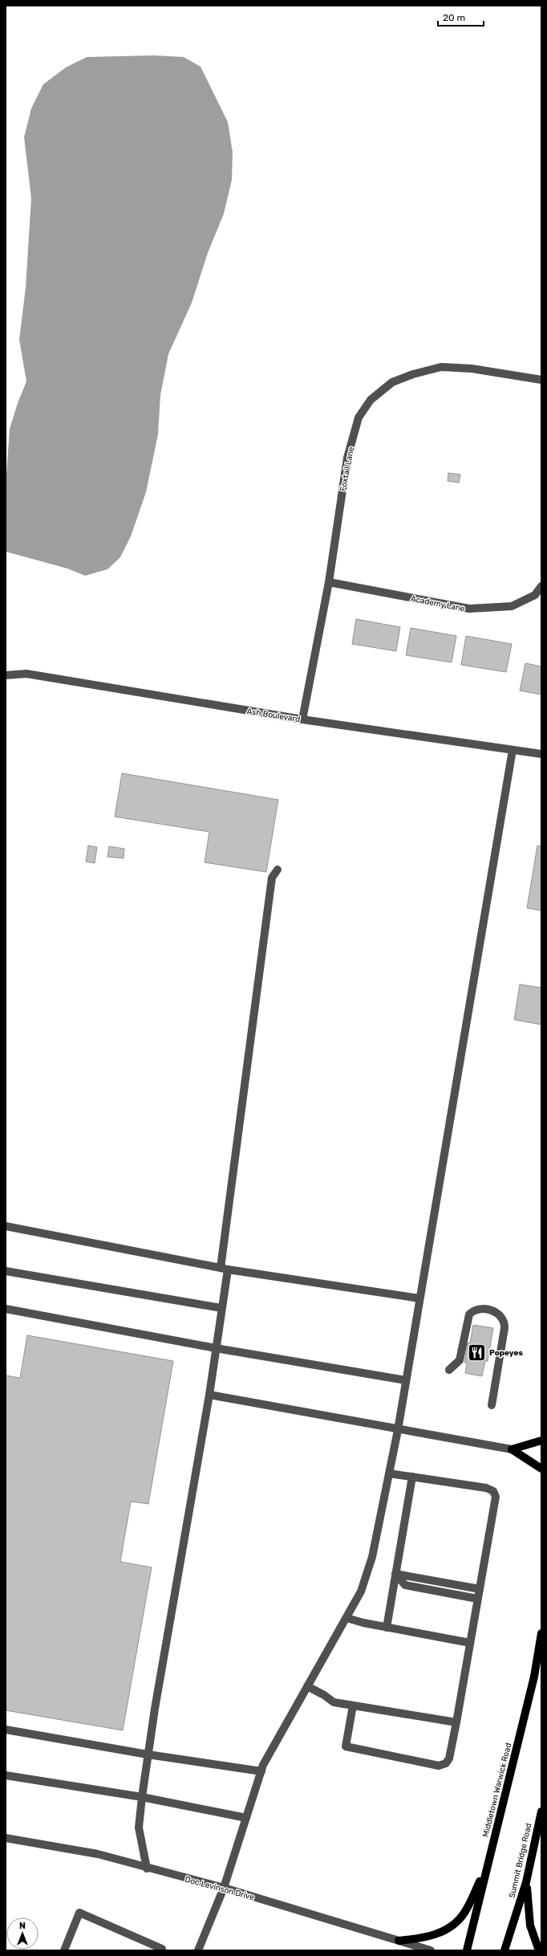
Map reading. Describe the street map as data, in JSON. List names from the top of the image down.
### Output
{
  "streets": {
    "main road": ["Middletown Warwick Road", "Summit Bridge Road"],
    "street": [
      "Foxtail Lane",
      "Academy Lane",
      "Ash Boulevard",
      "Doc Levinson Drive"
    ]
  },
  "crossings": [
    ["Foxtail Lane", "Academy Lane"],
    ["Foxtail Lane", "Ash Boulevard"]
  ],
  "places": {
    "restaurant": ["Popeyes"]
  },
  "scale_bar": "20 m",
  "north": "top"
}
